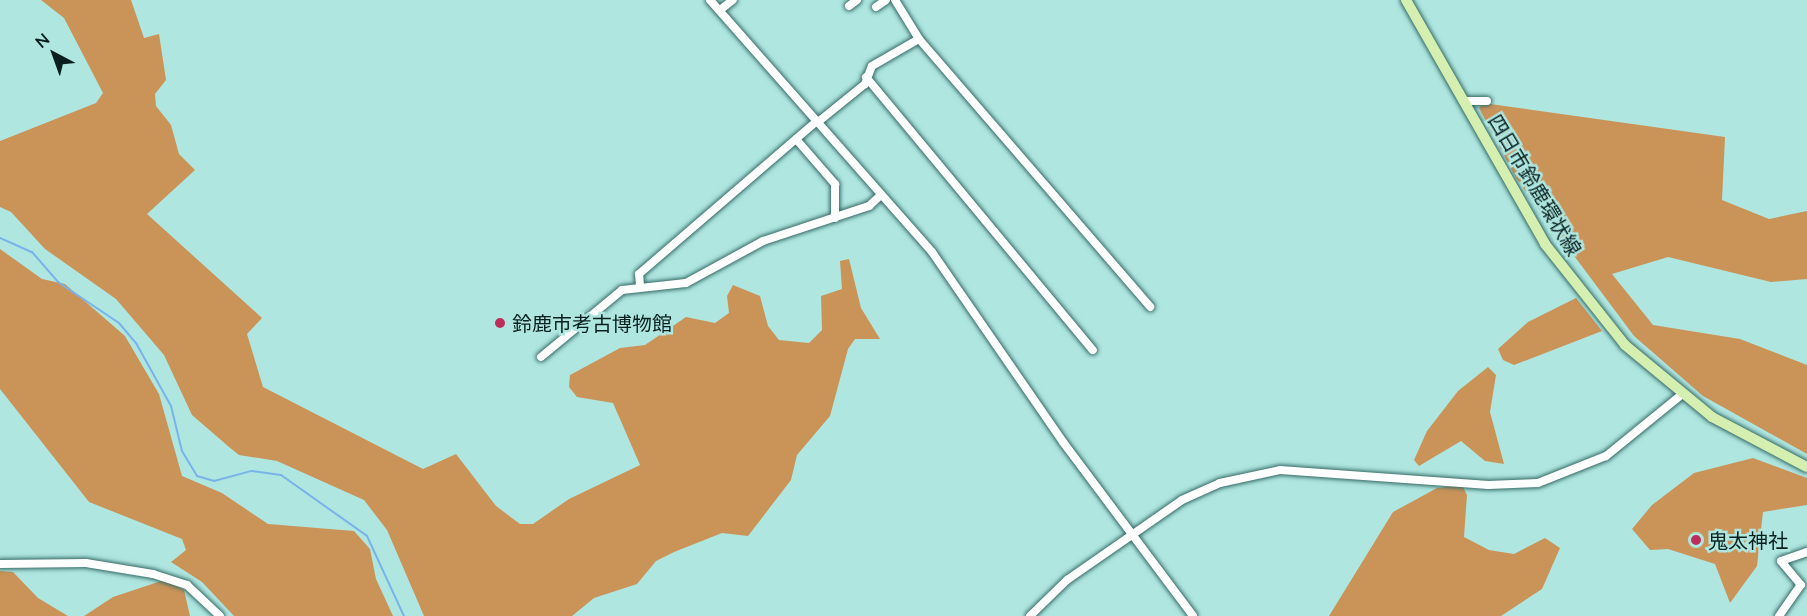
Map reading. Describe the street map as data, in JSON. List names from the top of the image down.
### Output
{
  "streets": {
    "main road": ["四日市鈴鹿環状線"]
  },
  "places": ["鈴鹿市考古博物館", "鬼太神社"],
  "north": "top left"
}
